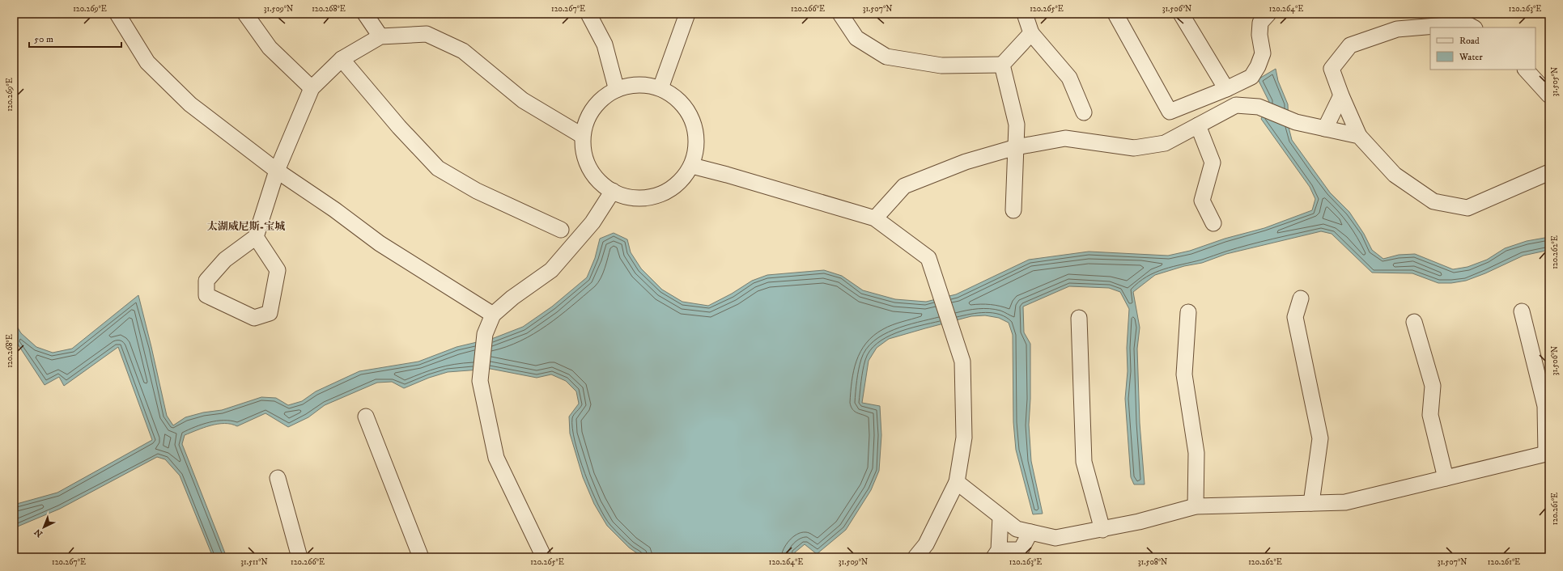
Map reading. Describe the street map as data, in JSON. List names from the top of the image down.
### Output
{
  "districts": ["太湖威尼斯-宝城"],
  "legend": ["Road", "Water"],
  "scale_bar": "50 m",
  "north": "bottom left",
  "coordinates": [
    "120.269°E",
    "31.509°N",
    "120.268°E",
    "120.267°E",
    "120.266°E",
    "31.507°N",
    "120.265°E",
    "31.506°N",
    "120.264°E",
    "120.263°E",
    "31.505°N",
    "120.262°E",
    "120.261°E",
    "31.511°N",
    "31.508°N"
  ]
}
